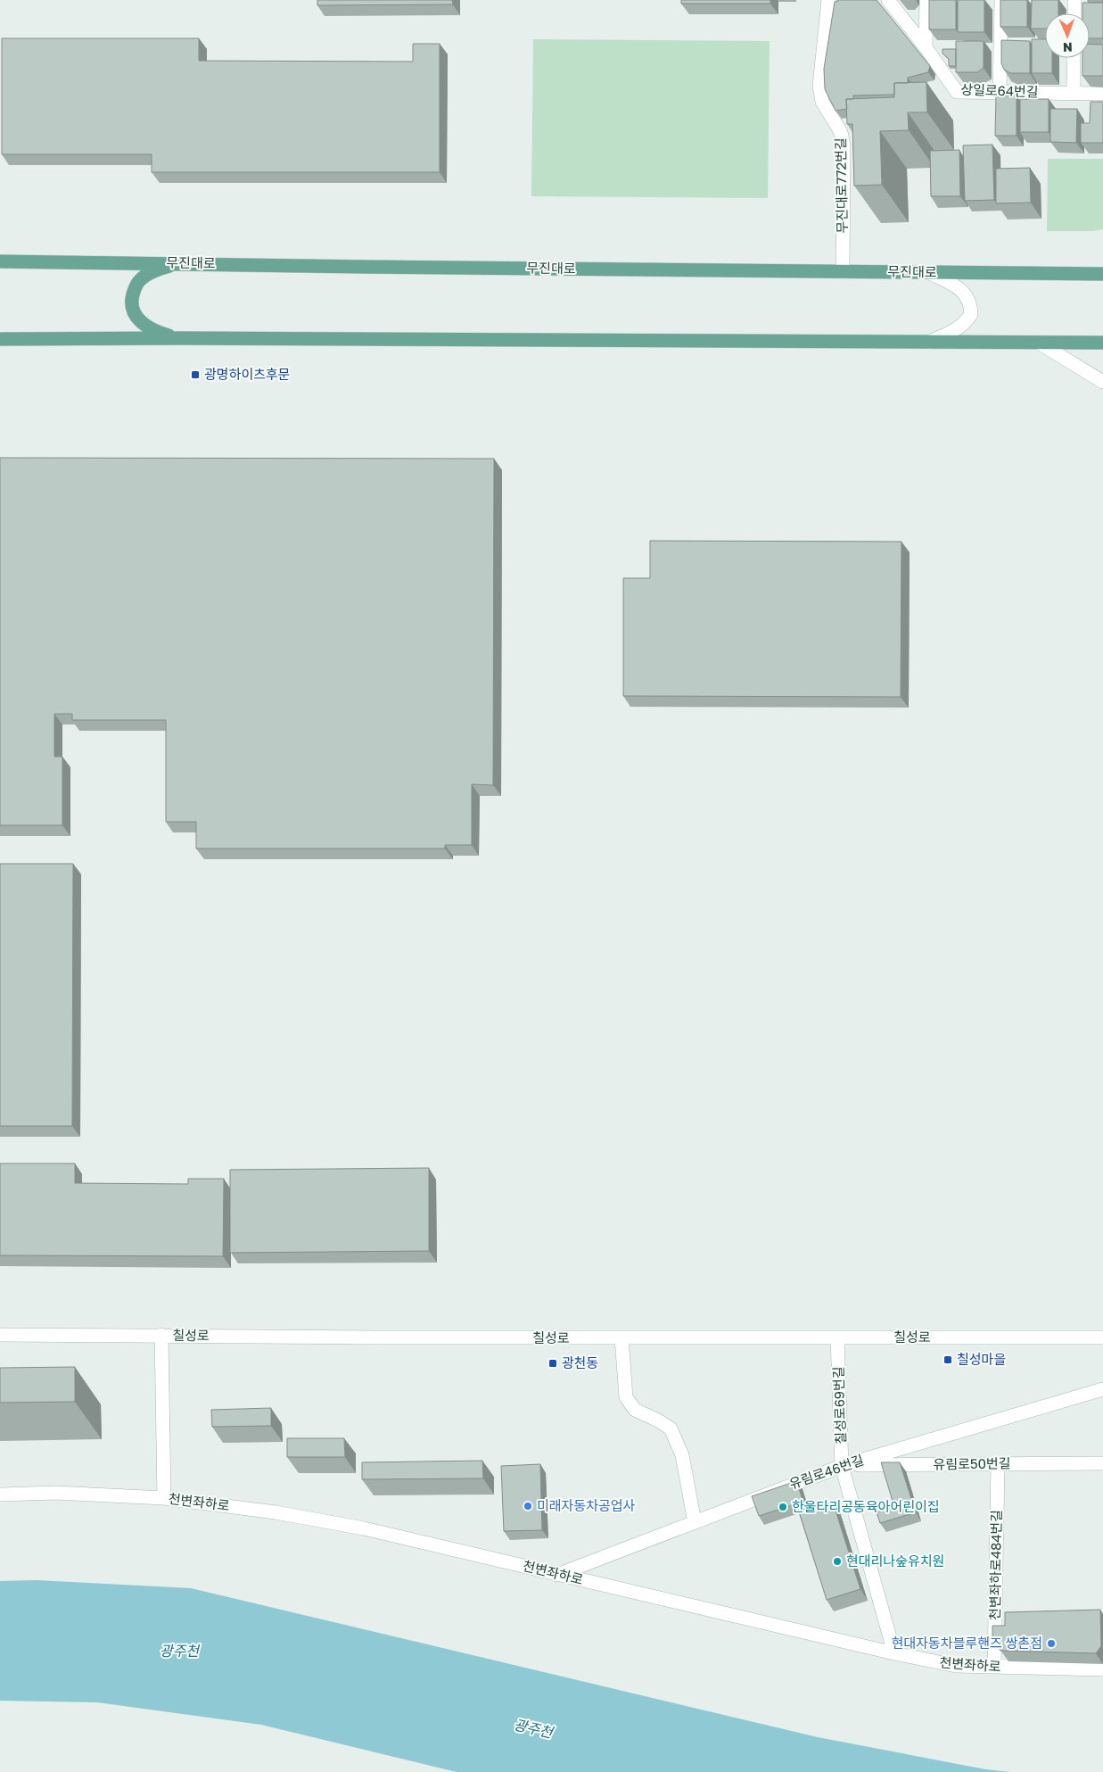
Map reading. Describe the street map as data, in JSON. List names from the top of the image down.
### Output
{
  "streets": {
    "main road": ["무진대로"],
    "street": [
      "상일로64번길",
      "무진대로772번길",
      "칠성로",
      "칠성로69번길",
      "유림로50번길",
      "유림로46번길",
      "천변좌하로",
      "천변좌하로484번길"
    ]
  },
  "crossings": [
    ["무진대로772번길", "무진대로"],
    ["칠성로", "칠성로69번길"],
    ["칠성로69번길", "유림로50번길"],
    ["칠성로69번길", "유림로46번길"],
    ["칠성로69번길", "천변좌하로"],
    ["유림로50번길", "유림로46번길"],
    ["유림로50번길", "천변좌하로484번길"],
    ["유림로46번길", "천변좌하로"],
    ["천변좌하로", "천변좌하로484번길"]
  ],
  "water": ["광주천"],
  "places": {
    "transit": ["광명하이츠후문", "칠성마을", "광천동"],
    "other": [
      "미래자동차공업사",
      "한울타리공동육아어린이집",
      "현대리나숲유치원",
      "현대자동차블루핸즈 쌍촌점"
    ]
  },
  "north": "bottom"
}
